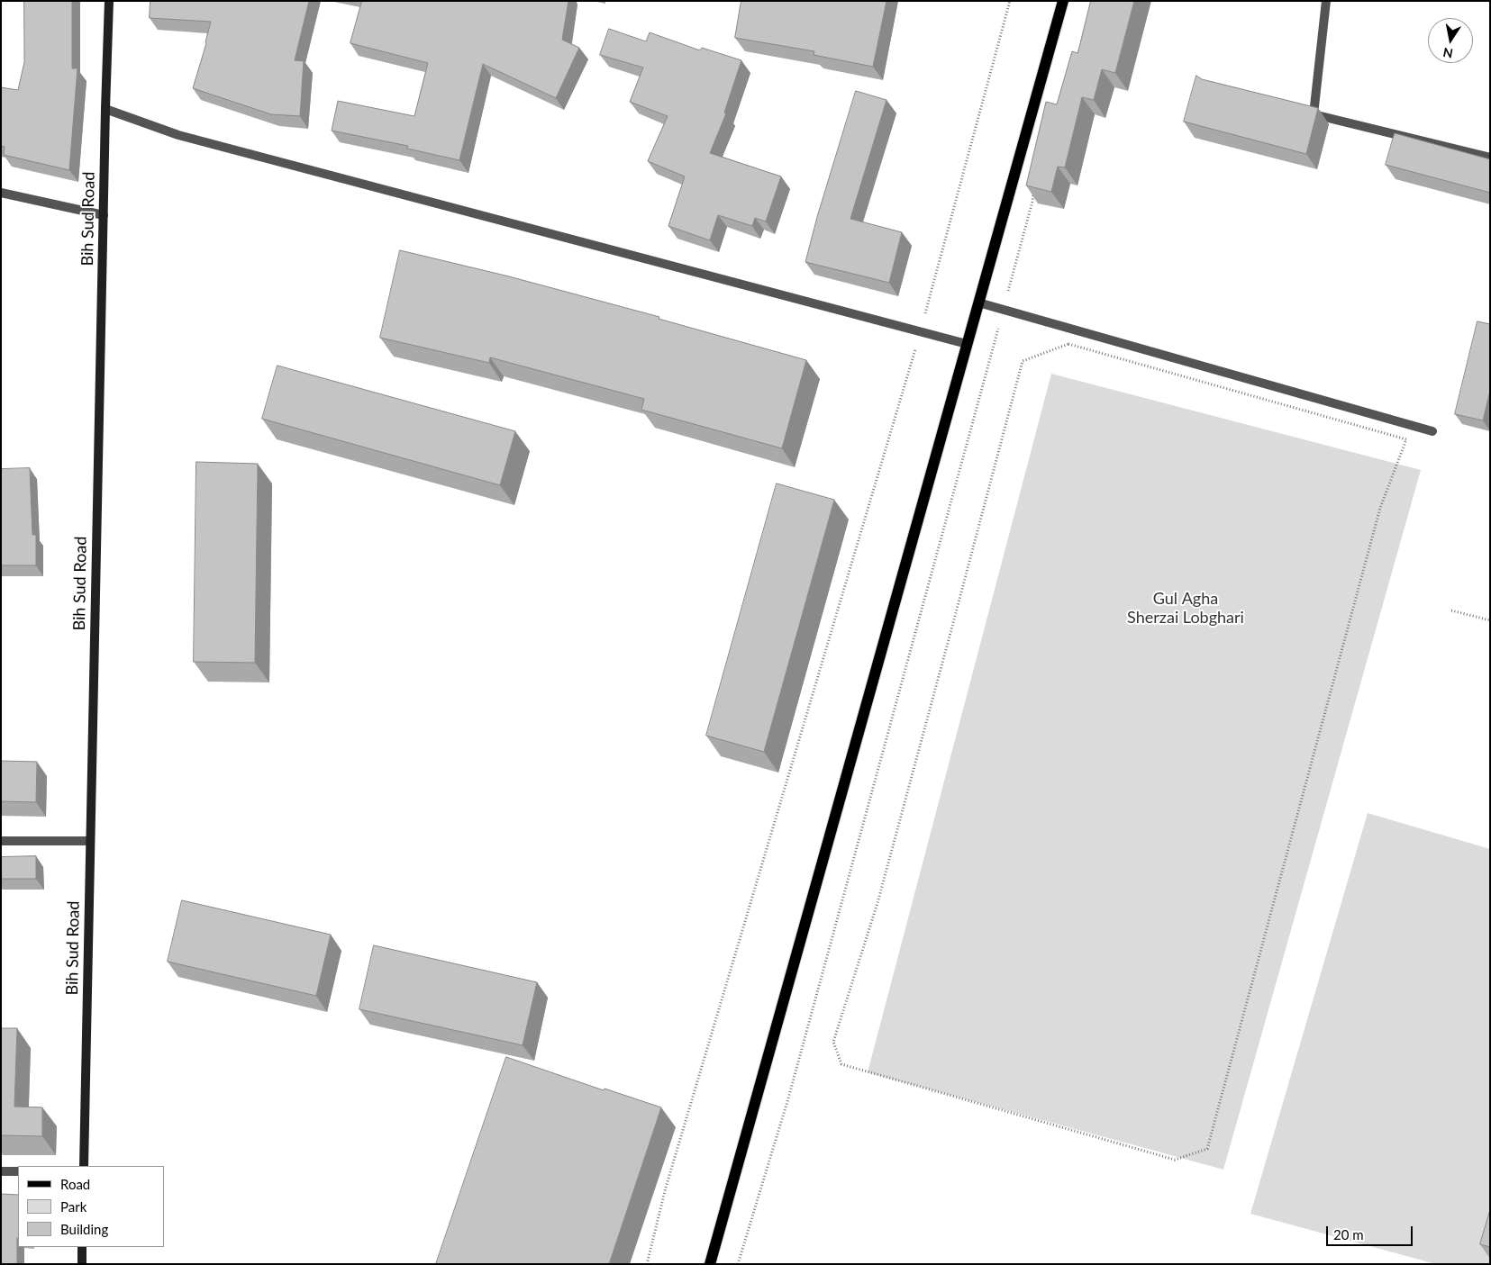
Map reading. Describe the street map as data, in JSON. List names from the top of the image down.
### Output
{
  "streets": {
    "main road": ["Bih Sud Road"]
  },
  "parks": ["Gul Agha Sherzai Lobghari"],
  "legend": ["Road", "Park", "Building"],
  "scale_bar": "20 m",
  "north": "bottom"
}
